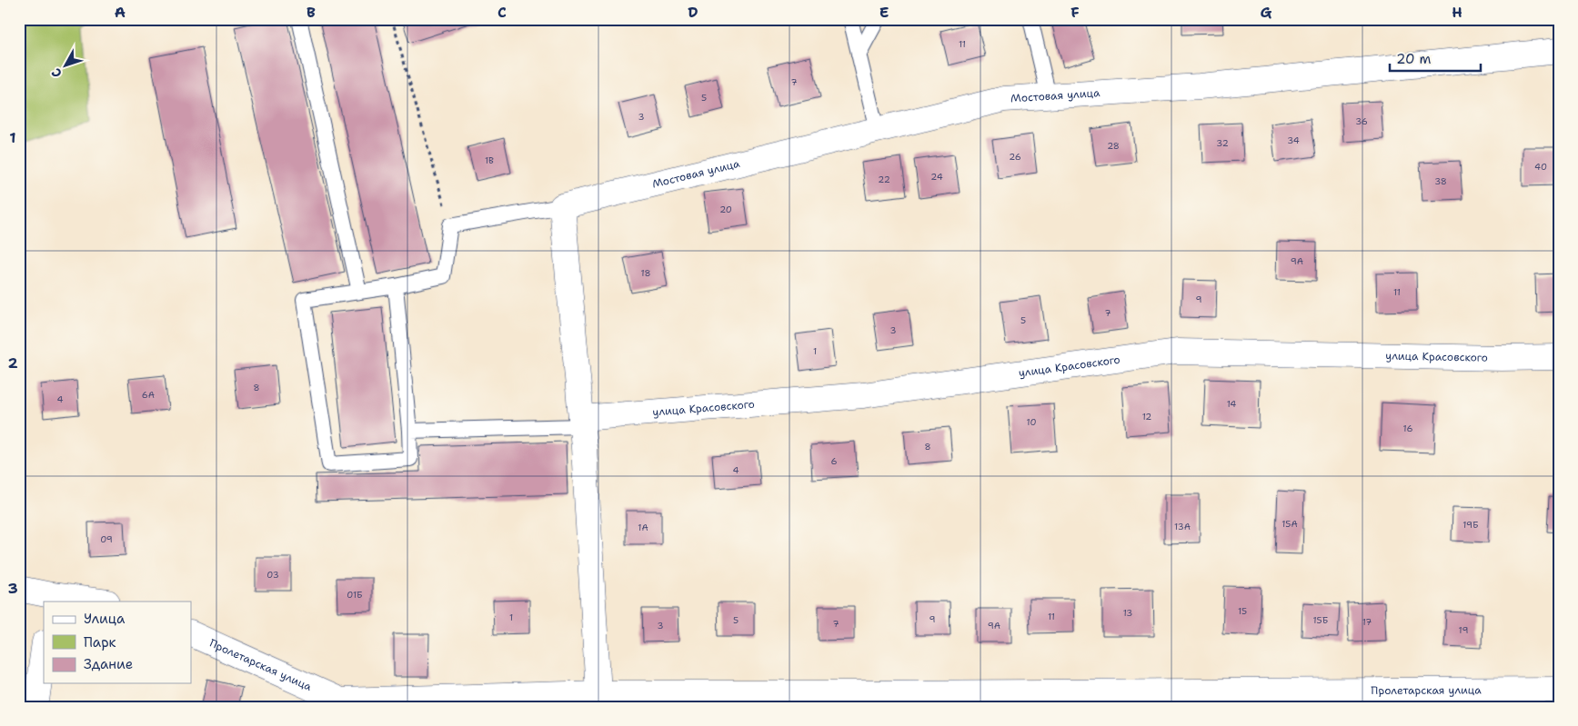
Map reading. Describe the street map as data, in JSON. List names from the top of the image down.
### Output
{
  "streets": {
    "street": ["Мостовая улица", "улица Красовского", "Пролетарская улица"]
  },
  "house_numbers": [
    "11",
    "7",
    "5",
    "3",
    "36",
    "34",
    "32",
    "28",
    "26",
    "1В",
    "40",
    "24",
    "22",
    "38",
    "20",
    "9А",
    "18",
    "11",
    "9",
    "7",
    "5",
    "3",
    "1",
    "8",
    "6А",
    "4",
    "14",
    "12",
    "10",
    "16",
    "8",
    "6",
    "4",
    "15А",
    "19Б",
    "13А",
    "1А",
    "09",
    "03",
    "01Б",
    "15",
    "13",
    "11",
    "1",
    "9",
    "5",
    "15Б",
    "17",
    "7",
    "3",
    "9А",
    "19"
  ],
  "legend": ["Улица", "Парк", "Здание"],
  "scale_bar": "20 m",
  "north": "bottom left",
  "grid": {
    "columns": [
      "A",
      "B",
      "C",
      "D",
      "E",
      "F",
      "G",
      "H"
    ],
    "rows": ["1", "2", "3"]
  }
}
